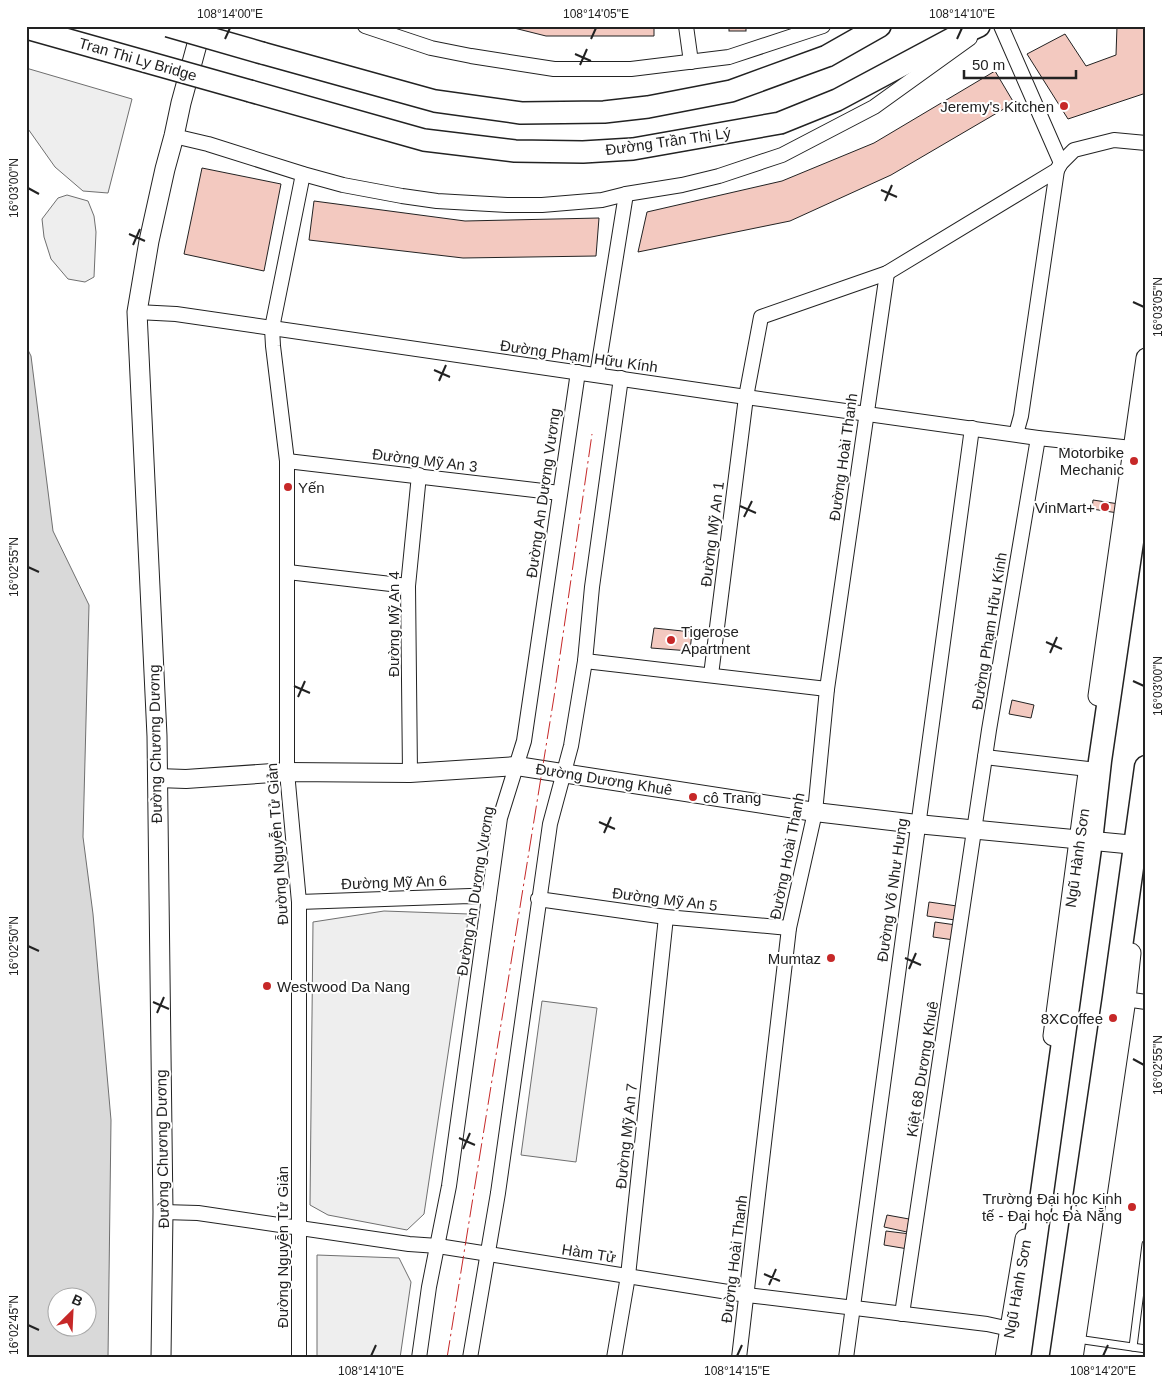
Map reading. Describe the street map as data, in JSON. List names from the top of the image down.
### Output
{
  "streets": {
    "highway": ["Ngũ Hành Sơn"],
    "main road": ["Tran Thi Ly Bridge", "Đường Trần Thị Lý", "Đường Chương Dương"],
    "street": [
      "Đường Phạm Hữu Kính",
      "Đường Hoài Thanh",
      "Đường Mỹ An 3",
      "Đường An Dương Vương",
      "Đường Mỹ An 1",
      "Đường Mỹ An 4",
      "Đường Dương Khuê",
      "Đường Nguyễn Tử Giản",
      "Đường Mỹ An 6",
      "Đường Võ Như Hưng",
      "Đường Mỹ An 5",
      "Kiệt 68 Dương Khuê",
      "Đường Mỹ An 7",
      "Hàm Tử"
    ]
  },
  "crossings": [
    ["Tran Thi Ly Bridge", "Đường Trần Thị Lý"],
    ["Đường Phạm Hữu Kính", "Đường Hoài Thanh"],
    ["Đường Phạm Hữu Kính", "Đường An Dương Vương"],
    ["Đường Phạm Hữu Kính", "Đường Mỹ An 1"],
    ["Đường Phạm Hữu Kính", "Đường Chương Dương"],
    ["Đường Phạm Hữu Kính", "Đường Dương Khuê"],
    ["Đường Phạm Hữu Kính", "Đường Nguyễn Tử Giản"],
    ["Đường Phạm Hữu Kính", "Ngũ Hành Sơn"],
    ["Đường Phạm Hữu Kính", "Đường Võ Như Hưng"],
    ["Đường Phạm Hữu Kính", "Kiệt 68 Dương Khuê"],
    ["Đường Hoài Thanh", "Đường Mỹ An 1"],
    ["Đường Hoài Thanh", "Đường Dương Khuê"],
    ["Đường Hoài Thanh", "Đường Mỹ An 5"],
    ["Đường Hoài Thanh", "Hàm Tử"],
    ["Đường Mỹ An 3", "Đường An Dương Vương"],
    ["Đường Mỹ An 3", "Đường Mỹ An 4"],
    ["Đường Mỹ An 3", "Đường Nguyễn Tử Giản"],
    ["Đường An Dương Vương", "Đường Dương Khuê"],
    ["Đường An Dương Vương", "Đường Mỹ An 6"],
    ["Đường An Dương Vương", "Hàm Tử"],
    ["Đường Mỹ An 4", "Đường Dương Khuê"],
    ["Đường Chương Dương", "Đường Dương Khuê"],
    ["Đường Chương Dương", "Hàm Tử"],
    ["Đường Dương Khuê", "Đường Nguyễn Tử Giản"],
    ["Đường Dương Khuê", "Ngũ Hành Sơn"],
    ["Đường Dương Khuê", "Đường Võ Như Hưng"],
    ["Đường Dương Khuê", "Kiệt 68 Dương Khuê"],
    ["Đường Nguyễn Tử Giản", "Đường Mỹ An 6"],
    ["Đường Nguyễn Tử Giản", "Hàm Tử"],
    ["Ngũ Hành Sơn", "Hàm Tử"],
    ["Đường Võ Như Hưng", "Hàm Tử"],
    ["Đường Mỹ An 5", "Đường Mỹ An 7"],
    ["Kiệt 68 Dương Khuê", "Hàm Tử"],
    ["Đường Mỹ An 7", "Hàm Tử"]
  ],
  "places": [
    "Jeremy's Kitchen",
    "Motorbike Mechanic",
    "Yến",
    "VinMart+",
    "Tigerose Apartment",
    "cô Trang",
    "Mumtaz",
    "Westwood Da Nang",
    "8XCoffee",
    "Trường Đại học Kinh tế - Đại học Đà Nẵng"
  ],
  "scale_bar": "50 m",
  "north": "top right",
  "coordinates": [
    "108°14'00\"E",
    "108°14'05\"E",
    "108°14'10\"E",
    "16°03'00\"N",
    "16°03'05\"N",
    "16°02'55\"N",
    "16°02'50\"N",
    "16°02'45\"N",
    "108°14'15\"E",
    "108°14'20\"E"
  ]
}
